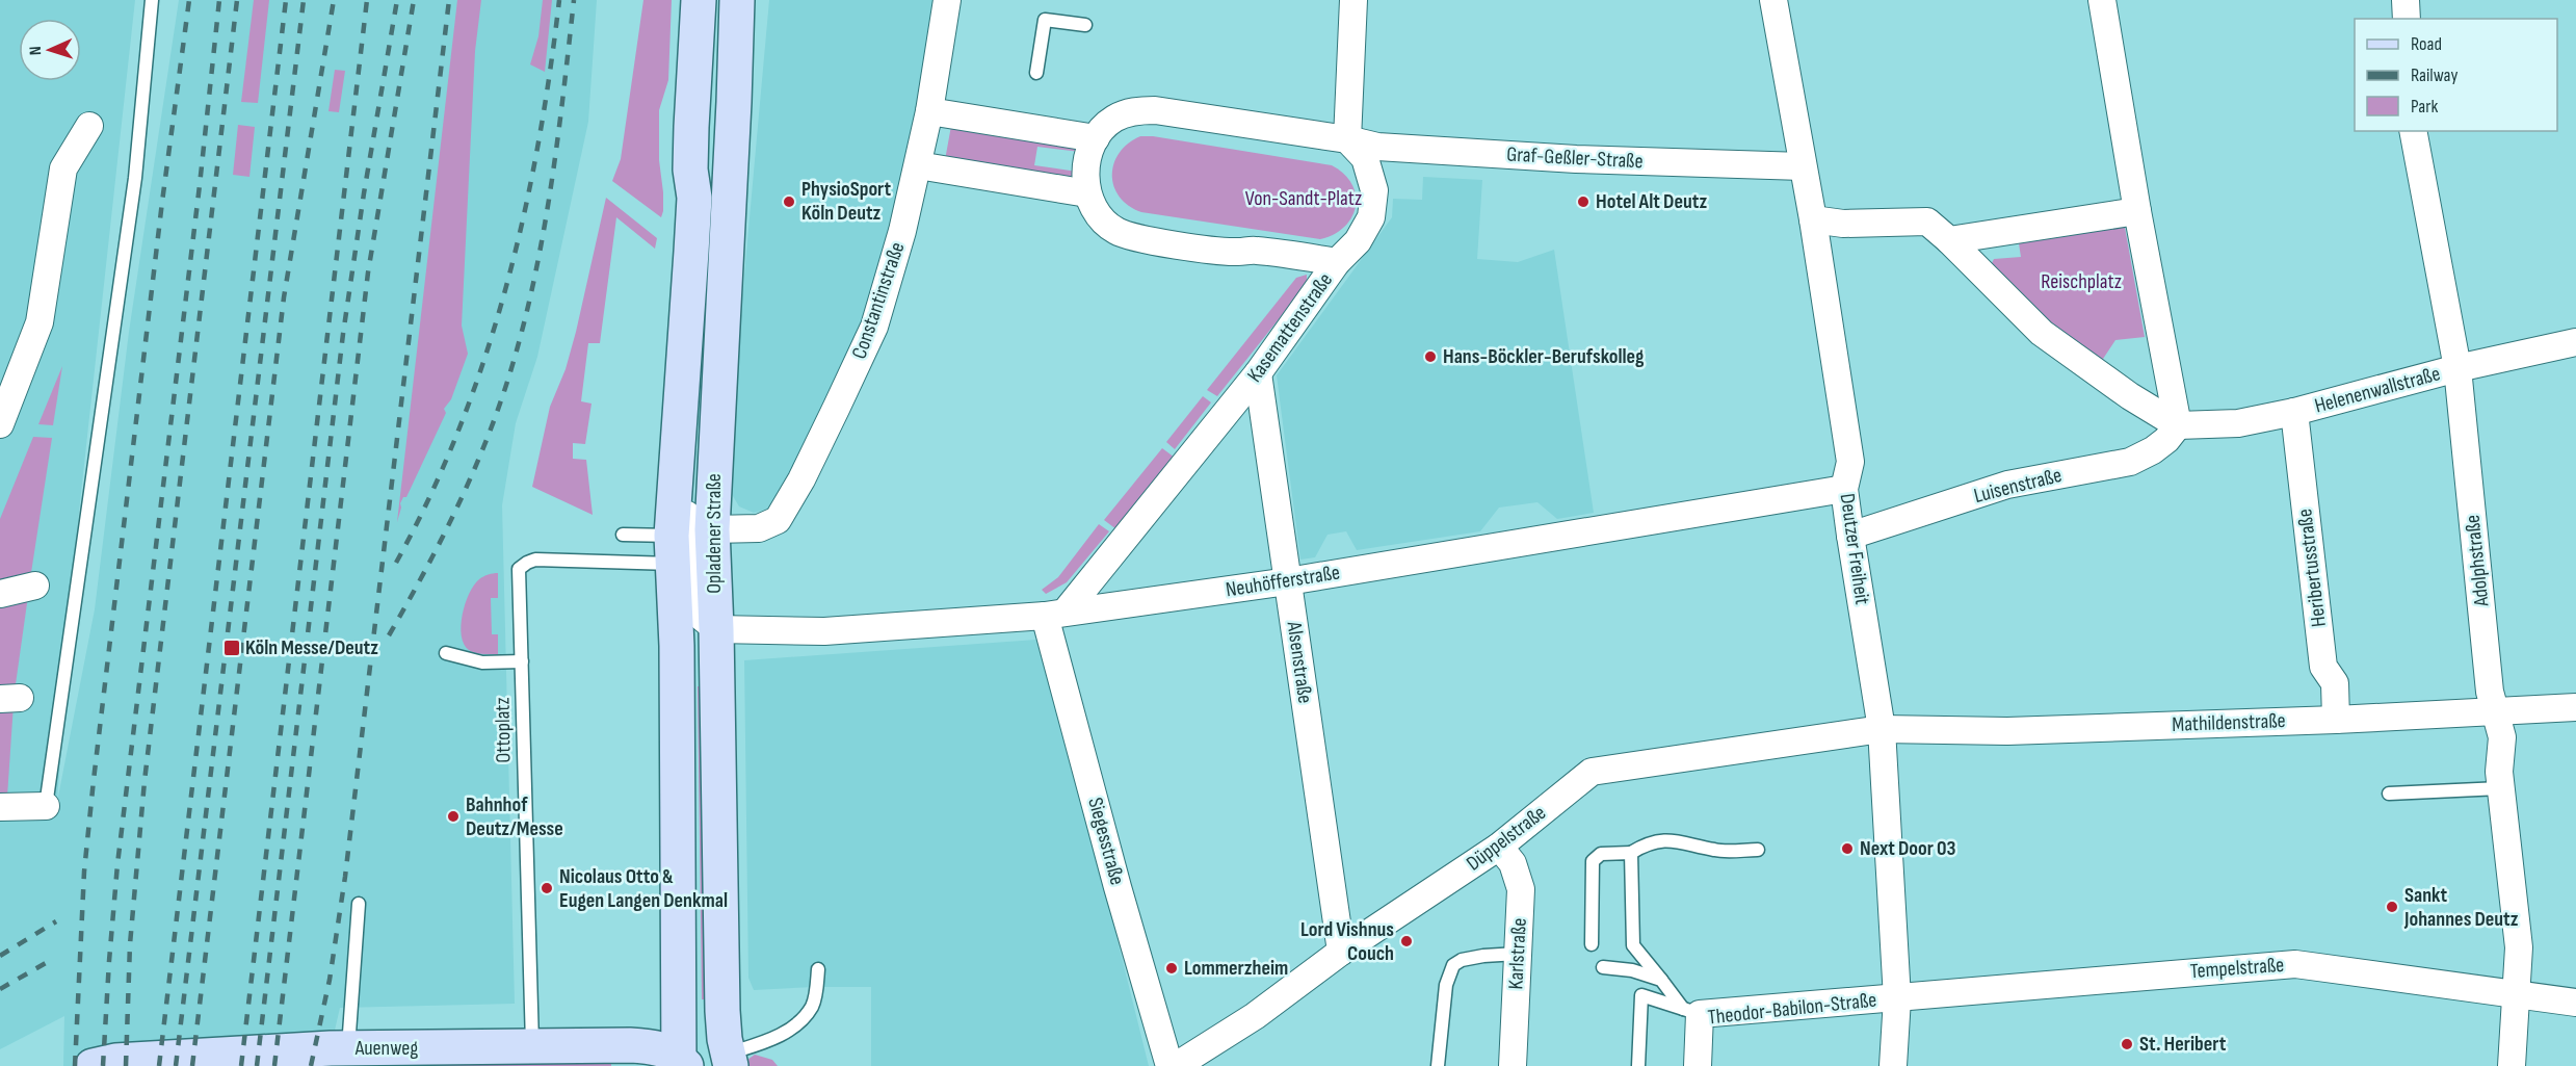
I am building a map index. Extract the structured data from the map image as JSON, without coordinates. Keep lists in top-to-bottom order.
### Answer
{
  "streets": {
    "main road": ["Opladener Straße", "Auenweg"],
    "street": [
      "Graf-Geßler-Straße",
      "Constantinstraße",
      "Kasemattenstraße",
      "Helenenwallstraße",
      "Luisenstraße",
      "Deutzer Freiheit",
      "Adolphstraße",
      "Heribertusstraße",
      "Neuhöfferstraße",
      "Alsenstraße",
      "Mathildenstraße",
      "Düppelstraße",
      "Siegesstraße",
      "Karlstraße",
      "Tempelstraße",
      "Theodor-Babilon-Straße"
    ],
    "lane": ["Ottoplatz"]
  },
  "crossings": [
    ["Graf-Geßler-Straße", "Kasemattenstraße"],
    ["Graf-Geßler-Straße", "Deutzer Freiheit"],
    ["Constantinstraße", "Opladener Straße"],
    ["Kasemattenstraße", "Neuhöfferstraße"],
    ["Kasemattenstraße", "Alsenstraße"],
    ["Kasemattenstraße", "Siegesstraße"],
    ["Helenenwallstraße", "Luisenstraße"],
    ["Helenenwallstraße", "Adolphstraße"],
    ["Helenenwallstraße", "Heribertusstraße"],
    ["Luisenstraße", "Deutzer Freiheit"],
    ["Opladener Straße", "Neuhöfferstraße"],
    ["Opladener Straße", "Ottoplatz"],
    ["Opladener Straße", "Auenweg"],
    ["Deutzer Freiheit", "Neuhöfferstraße"],
    ["Deutzer Freiheit", "Mathildenstraße"],
    ["Deutzer Freiheit", "Düppelstraße"],
    ["Deutzer Freiheit", "Tempelstraße"],
    ["Deutzer Freiheit", "Theodor-Babilon-Straße"],
    ["Adolphstraße", "Mathildenstraße"],
    ["Adolphstraße", "Tempelstraße"],
    ["Heribertusstraße", "Mathildenstraße"],
    ["Neuhöfferstraße", "Alsenstraße"],
    ["Neuhöfferstraße", "Siegesstraße"],
    ["Alsenstraße", "Düppelstraße"],
    ["Mathildenstraße", "Düppelstraße"],
    ["Ottoplatz", "Auenweg"],
    ["Düppelstraße", "Karlstraße"],
    ["Tempelstraße", "Theodor-Babilon-Straße"]
  ],
  "parks": ["Von-Sandt-Platz", "Reischplatz"],
  "places": {
    "other": [
      "PhysioSport Köln Deutz",
      "Hotel Alt Deutz",
      "Hans-Böckler-Berufskolleg",
      "Bahnhof Deutz/Messe",
      "Next Door 03",
      "Nicolaus Otto & Eugen Langen Denkmal",
      "Sankt Johannes Deutz",
      "Lord Vishnus Couch",
      "Lommerzheim",
      "St. Heribert"
    ],
    "transit": ["Köln Messe/Deutz"]
  },
  "legend": ["Road", "Railway", "Park"],
  "north": "left"
}
